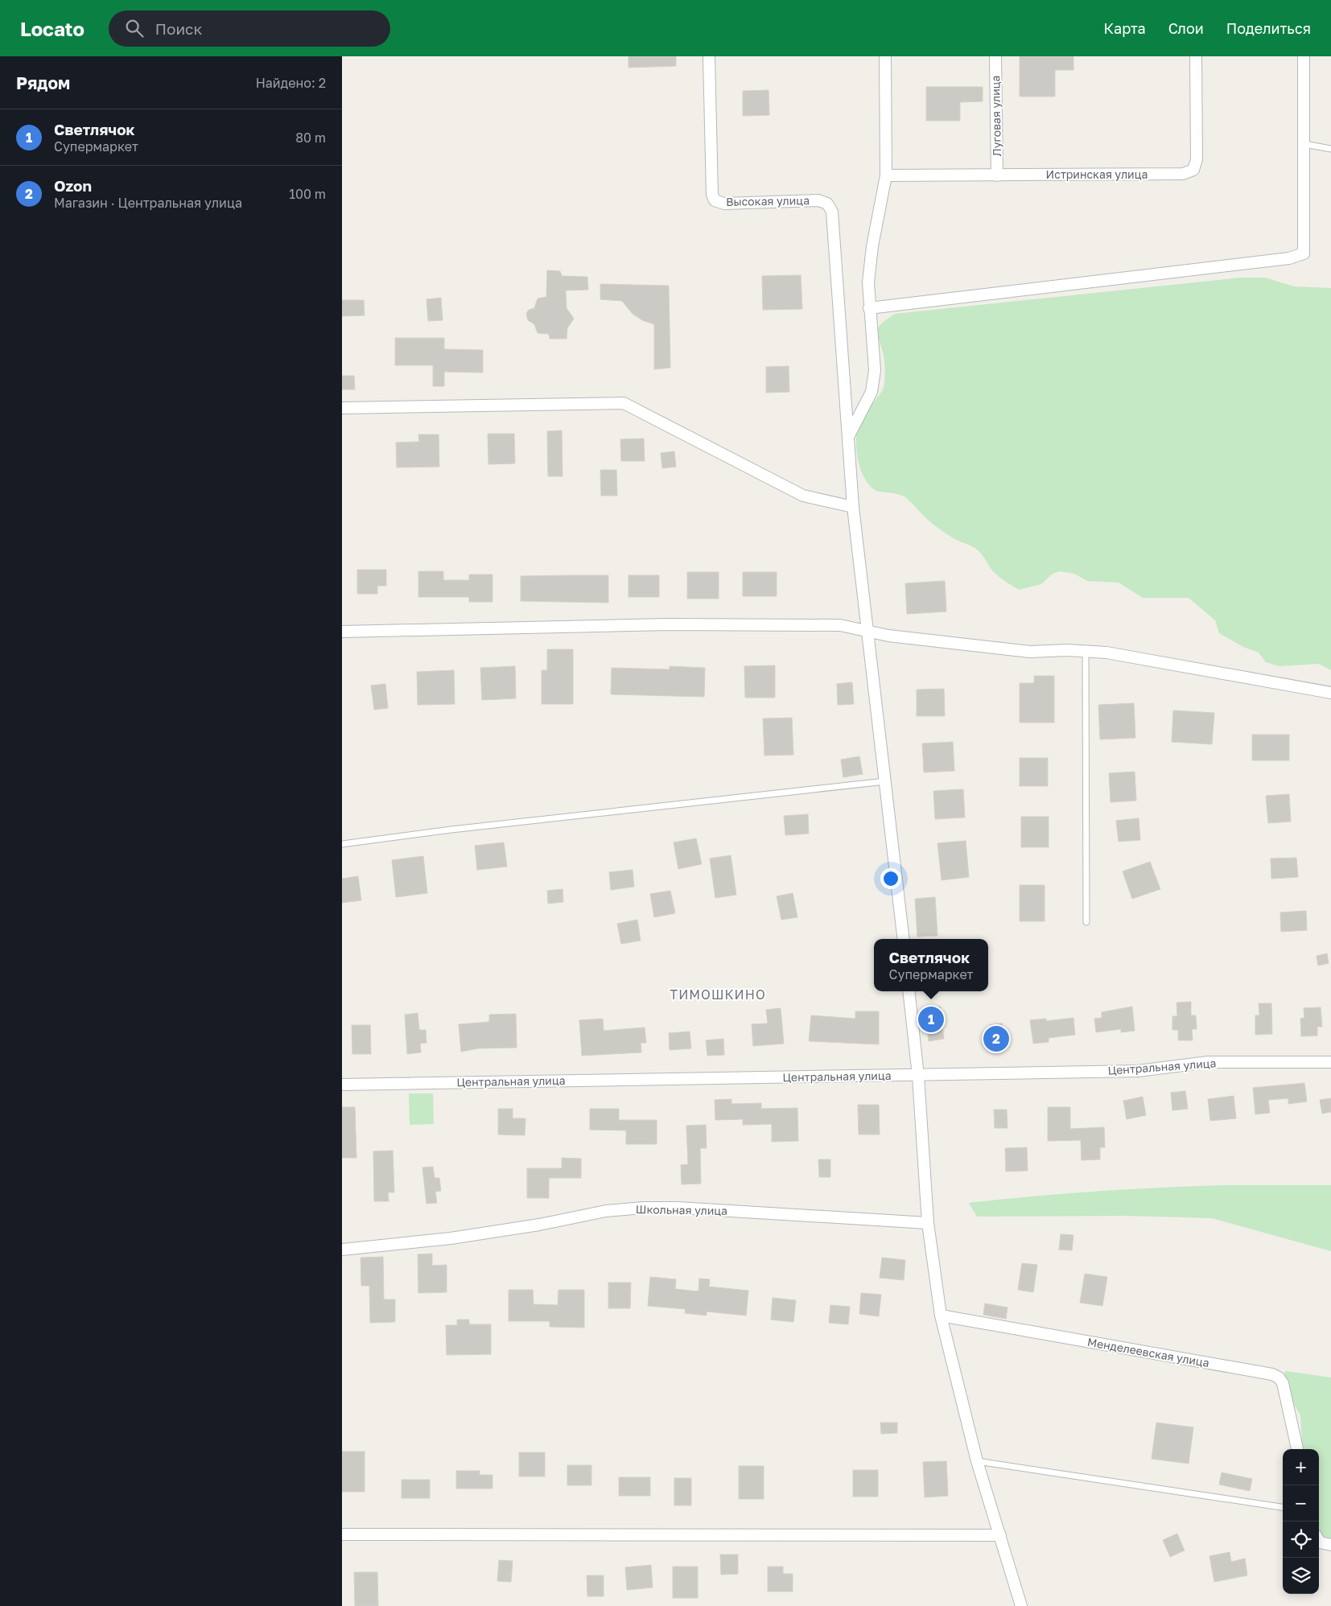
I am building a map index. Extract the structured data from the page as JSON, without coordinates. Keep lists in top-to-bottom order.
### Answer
{
  "streets": {
    "street": [
      "Луговая улица",
      "Истринская улица",
      "Высокая улица",
      "Центральная улица",
      "Школьная улица",
      "Менделеевская улица"
    ]
  },
  "crossings": [
    ["Луговая улица", "Истринская улица"]
  ],
  "districts": ["ТИМОШКИНО"],
  "page": {
    "header": "Locato",
    "search": "Поиск",
    "nav": ["Карта", "Слои", "Поделиться"],
    "heading": ["Рядом", "Найдено: 2"],
    "list": [
      {
        "mark": "1",
        "name": "Светлячок",
        "note": "Супермаркет",
        "value": "80 m"
      },
      {
        "mark": "2",
        "name": "Ozon",
        "note": "Магазин · Центральная улица",
        "value": "100 m"
      }
    ],
    "popup": ["Светлячок", "Супермаркет"],
    "pins": ["1", "2"],
    "map_buttons": ["+", "−"]
  }
}
